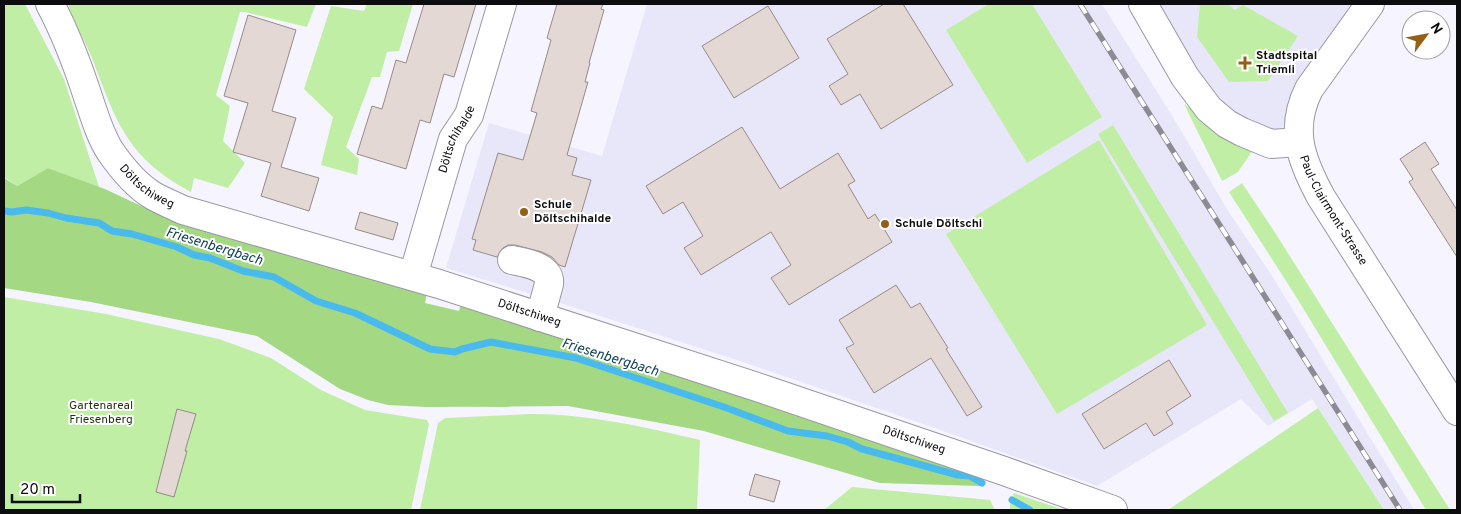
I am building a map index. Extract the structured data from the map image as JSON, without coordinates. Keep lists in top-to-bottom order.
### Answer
{
  "streets": {
    "street": ["Döltschihalde", "Döltschiweg", "Paul-Clairmont-Strasse"]
  },
  "crossings": [
    ["Döltschihalde", "Döltschiweg"]
  ],
  "water": ["Friesenbergbach"],
  "parks": ["Gartenareal Friesenberg"],
  "places": {
    "health": ["Stadtspital Triemli"],
    "other": ["Schule Döltschihalde", "Schule Döltschi"]
  },
  "scale_bar": "20 m",
  "north": "top right"
}
